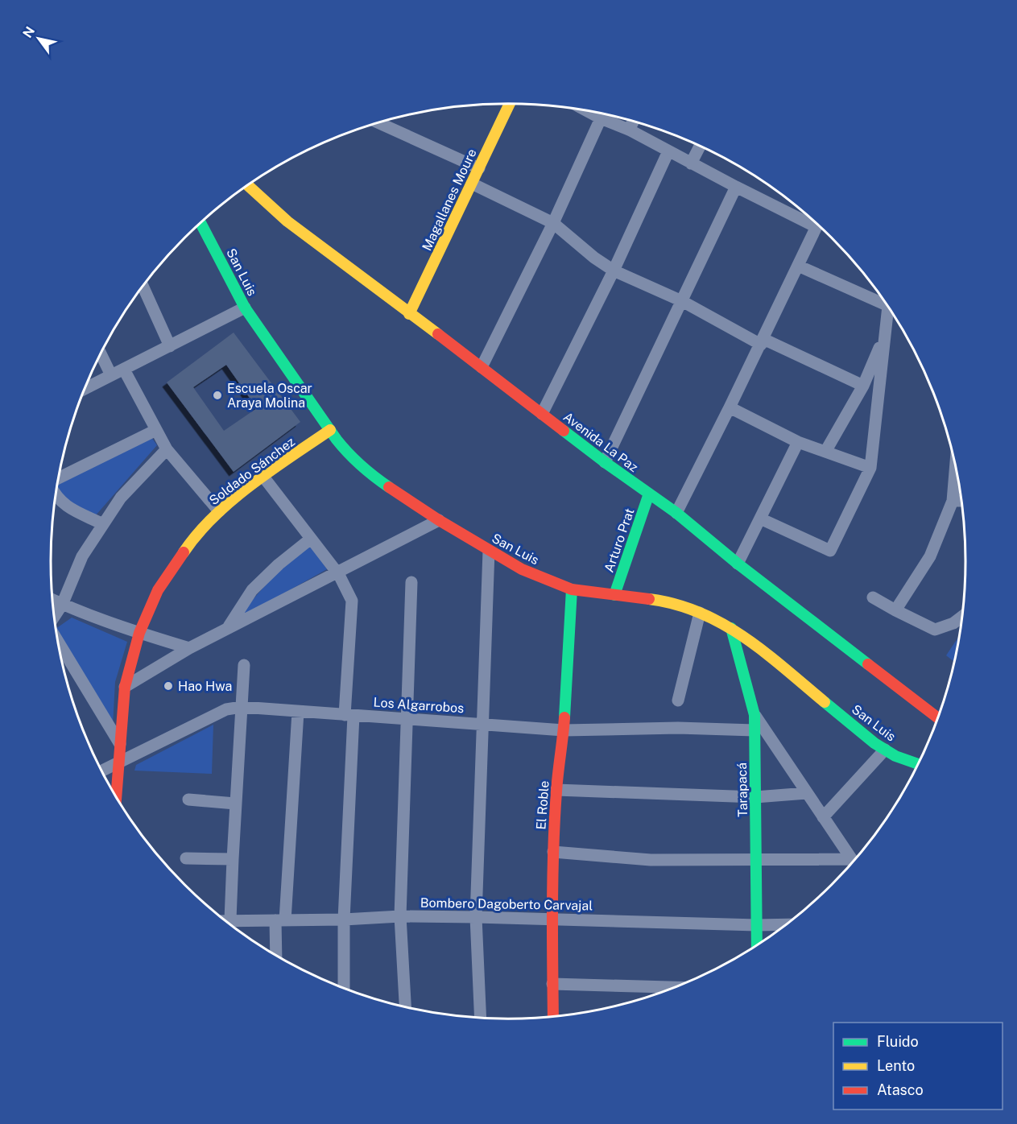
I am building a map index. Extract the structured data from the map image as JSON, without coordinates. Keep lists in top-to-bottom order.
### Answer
{
  "streets": {
    "street": [
      "Magallanes Moure",
      "San Luis",
      "Avenida La Paz",
      "Soldado Sánchez",
      "Arturo Prat",
      "Los Algarrobos",
      "Tarapacá",
      "El Roble",
      "Bombero Dagoberto Carvajal"
    ]
  },
  "crossings": [
    ["Magallanes Moure", "Avenida La Paz"],
    ["San Luis", "Soldado Sánchez"],
    ["San Luis", "Arturo Prat"],
    ["San Luis", "Tarapacá"],
    ["San Luis", "El Roble"],
    ["Avenida La Paz", "Arturo Prat"],
    ["Soldado Sánchez", "Los Algarrobos"],
    ["Los Algarrobos", "Tarapacá"],
    ["Los Algarrobos", "El Roble"],
    ["Tarapacá", "Bombero Dagoberto Carvajal"],
    ["El Roble", "Bombero Dagoberto Carvajal"]
  ],
  "places": ["Escuela Oscar Araya Molina", "Hao Hwa"],
  "legend": ["Fluido", "Lento", "Atasco"],
  "north": "top left"
}
